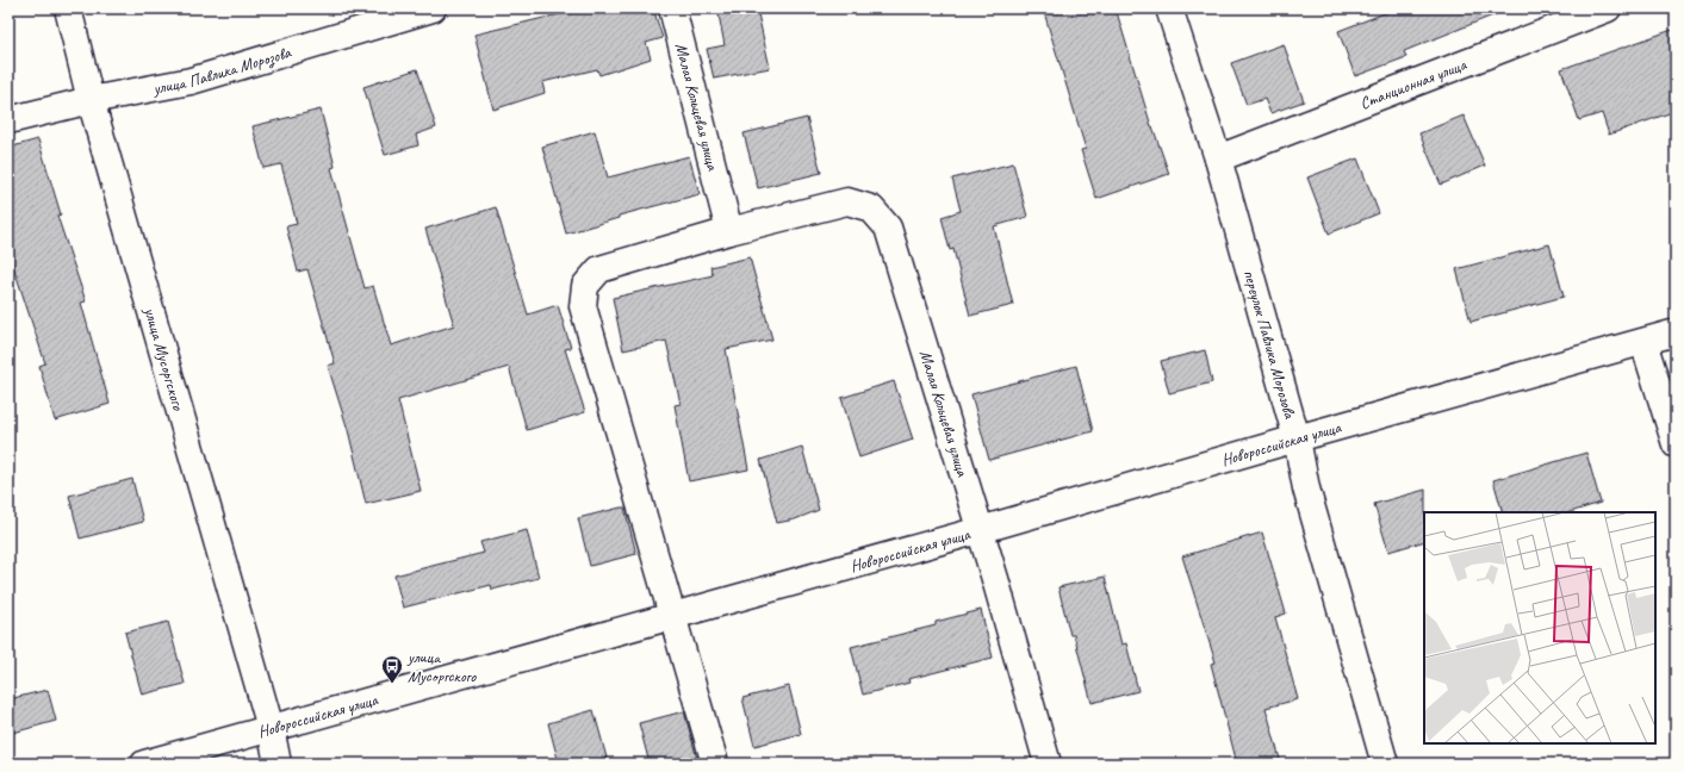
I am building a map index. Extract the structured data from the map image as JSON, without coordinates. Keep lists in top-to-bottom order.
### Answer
{
  "streets": {
    "street": [
      "улица Павлика Морозова",
      "Станционная улица",
      "Малая Кольцевая улица",
      "переулок Павлика Морозова",
      "улица Мусоргского",
      "Новороссийская улица"
    ]
  },
  "crossings": [
    ["улица Павлика Морозова", "улица Мусоргского"],
    ["Станционная улица", "переулок Павлика Морозова"],
    ["Малая Кольцевая улица", "Новороссийская улица"],
    ["переулок Павлика Морозова", "Новороссийская улица"],
    ["улица Мусоргского", "Новороссийская улица"]
  ],
  "places": {
    "bus stop": ["улица Мусоргского"]
  }
}
